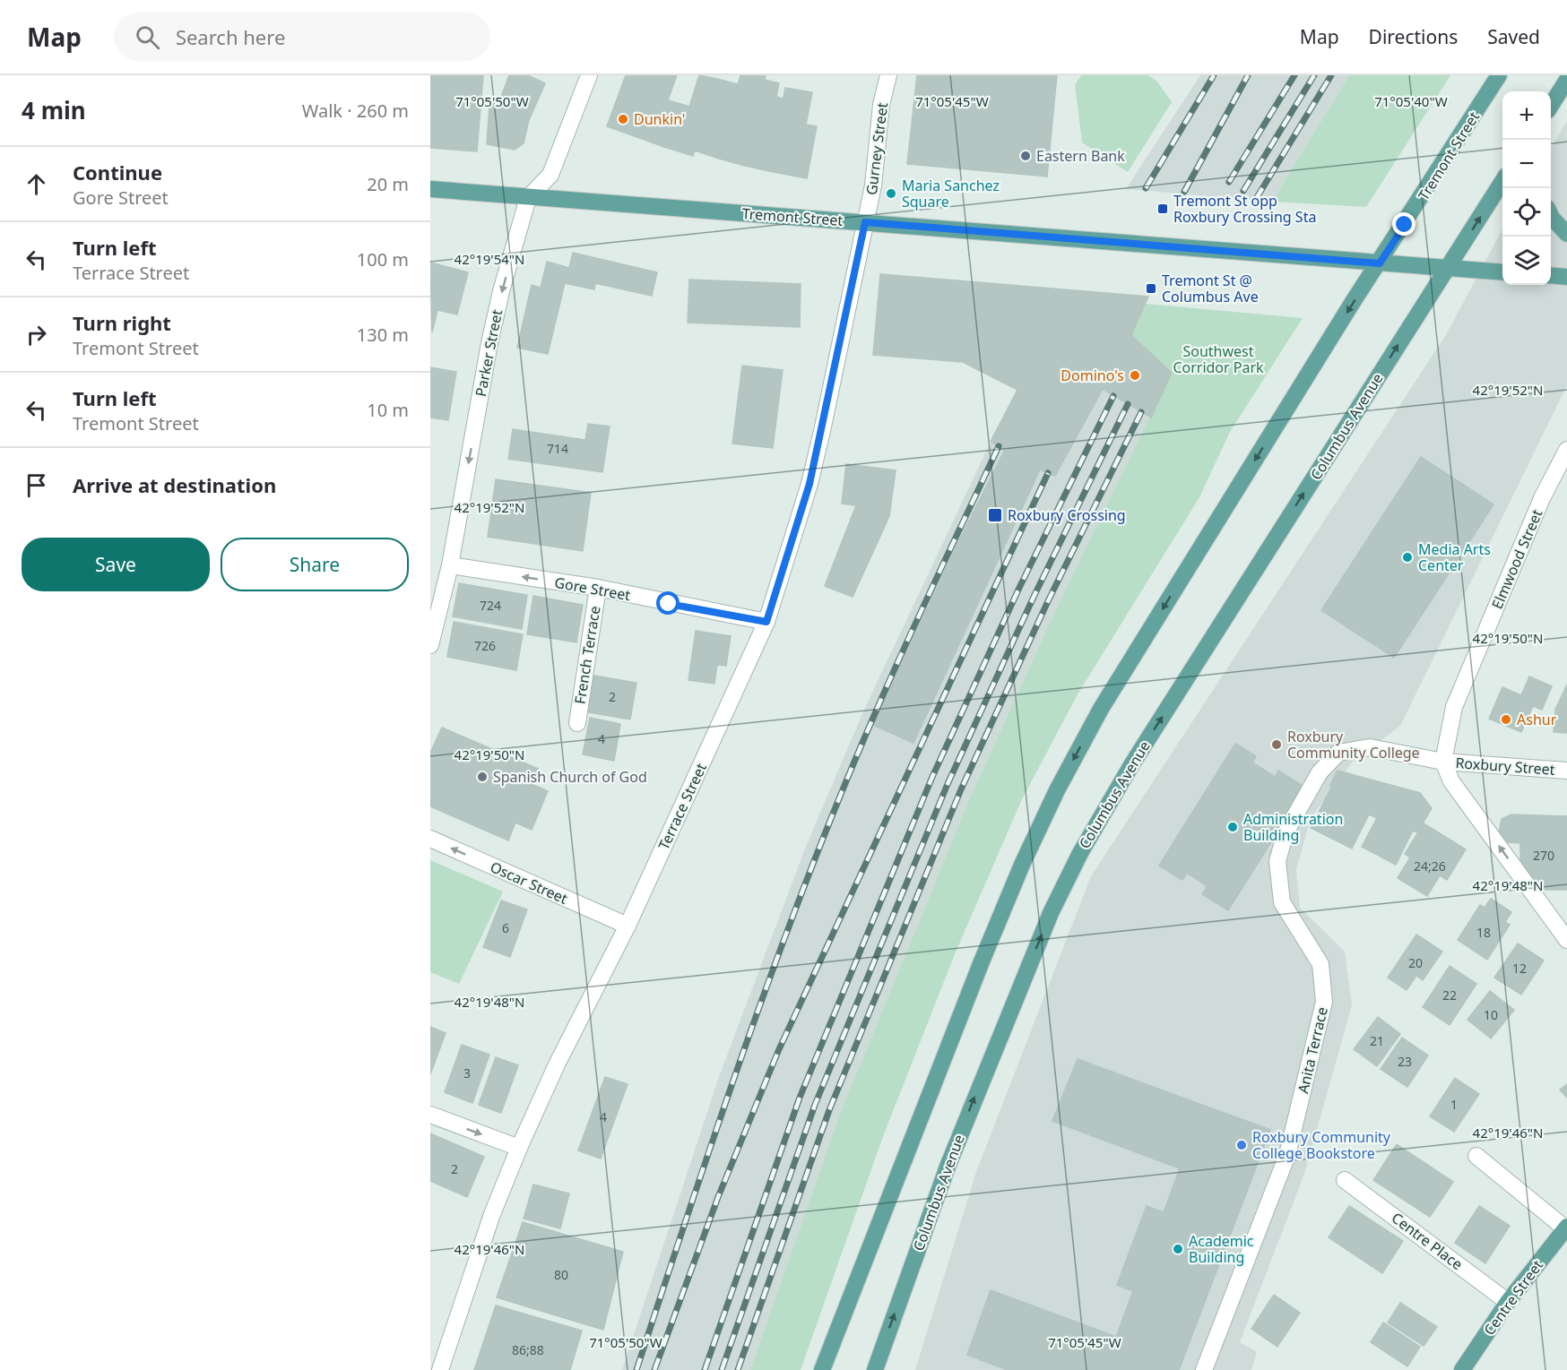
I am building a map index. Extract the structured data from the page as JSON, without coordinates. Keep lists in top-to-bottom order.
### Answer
{
  "streets": {
    "main road": ["Tremont Street", "Columbus Avenue", "Centre Street"],
    "street": [
      "Gurney Street",
      "Parker Street",
      "Elmwood Street",
      "Gore Street",
      "French Terrace",
      "Roxbury Street",
      "Terrace Street",
      "Oscar Street",
      "Anita Terrace",
      "Centre Place"
    ]
  },
  "crossings": [
    ["Gurney Street", "Tremont Street"],
    ["Gurney Street", "Terrace Street"],
    ["Tremont Street", "Parker Street"],
    ["Tremont Street", "Columbus Avenue"],
    ["Tremont Street", "Terrace Street"],
    ["Parker Street", "Gore Street"],
    ["Elmwood Street", "Roxbury Street"],
    ["Elmwood Street", "Anita Terrace"],
    ["Gore Street", "French Terrace"],
    ["Gore Street", "Terrace Street"],
    ["Roxbury Street", "Anita Terrace"],
    ["Terrace Street", "Oscar Street"],
    ["Centre Place", "Centre Street"]
  ],
  "one_way": ["Parker Street", "Gore Street", "Oscar Street"],
  "parks": ["Southwest Corridor Park"],
  "places": {
    "other": [
      "Dunkin'",
      "Eastern Bank",
      "Maria Sanchez Square",
      "Domino's",
      "Media Arts Center",
      "Ashur",
      "Roxbury Community College",
      "Spanish Church of God",
      "Administration Building",
      "Roxbury Community College Bookstore",
      "Academic Building"
    ],
    "transit": ["Tremont St opp Roxbury Crossing Sta", "Tremont St @ Columbus Ave", "Roxbury Crossing"]
  },
  "house_numbers": [
    "714",
    "724",
    "726",
    "2",
    "4",
    "270",
    "24;26",
    "6",
    "18",
    "20",
    "12",
    "22",
    "10",
    "21",
    "23",
    "3",
    "1",
    "4",
    "2",
    "80",
    "86;88"
  ],
  "page": {
    "header": "Map",
    "search": "Search here",
    "nav": ["Map", "Directions", "Saved"],
    "heading": ["4 min", "Walk · 260 m"],
    "map_buttons": ["+", "−"],
    "list": [
      ["Continue", "Gore Street", "20 m"],
      ["Turn left", "Terrace Street", "100 m"],
      ["Turn right", "Tremont Street", "130 m"],
      ["Turn left", "Tremont Street", "10 m"],
      "Arrive at destination"
    ],
    "buttons": ["Save", "Share"]
  },
  "coordinates": [
    "71°05'50\"W",
    "71°05'45\"W",
    "71°05'40\"W",
    "42°19'54\"N",
    "42°19'52\"N",
    "42°19'50\"N",
    "42°19'48\"N",
    "42°19'46\"N"
  ]
}
